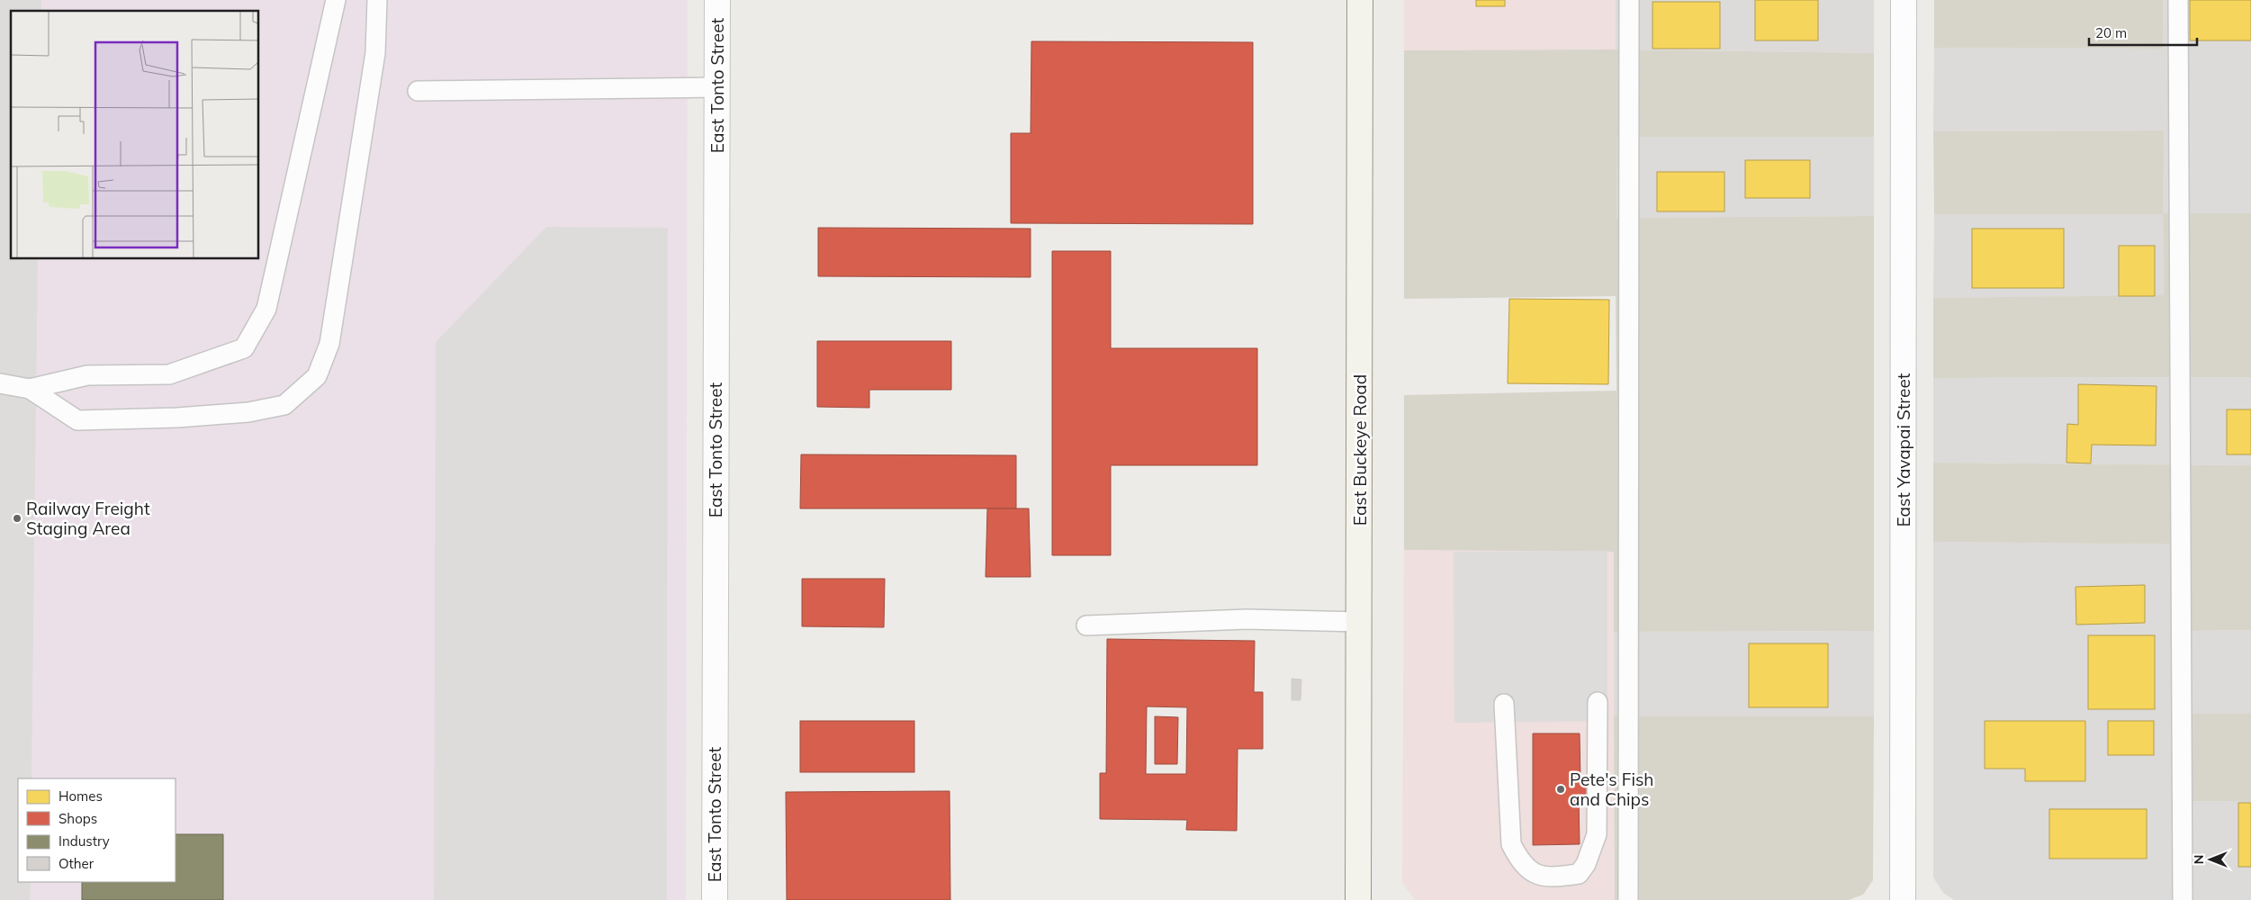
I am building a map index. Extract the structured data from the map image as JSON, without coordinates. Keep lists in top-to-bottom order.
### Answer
{
  "streets": {
    "main road": ["East Buckeye Road"],
    "street": ["East Tonto Street", "East Yavapai Street"]
  },
  "places": ["Railway Freight Staging Area", "Pete's Fish and Chips"],
  "legend": [
    "Homes",
    "Shops",
    "Industry",
    "Other"
  ],
  "scale_bar": "20 m",
  "north": "left"
}
